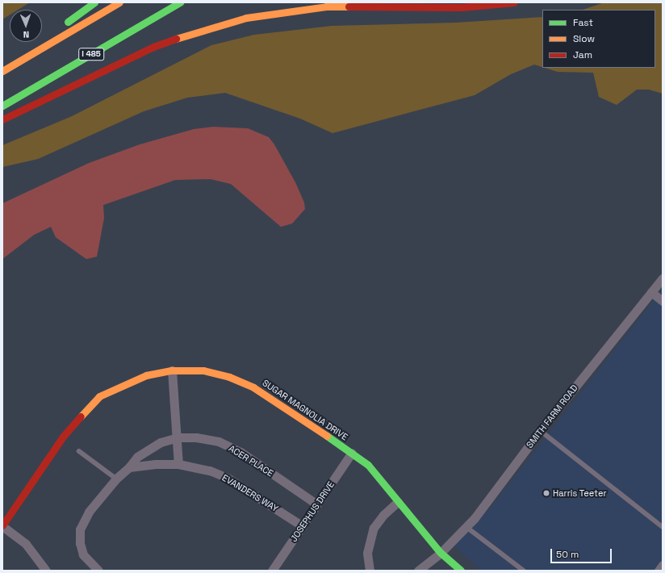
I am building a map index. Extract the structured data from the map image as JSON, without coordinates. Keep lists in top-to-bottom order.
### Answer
{
  "streets": {
    "main road": ["I 485", "SUGAR MAGNOLIA DRIVE"],
    "street": [
      "SMITH FARM ROAD",
      "ACER PLACE",
      "EVANDERS WAY",
      "JOSEPHUS DRIVE"
    ]
  },
  "crossings": [
    ["SUGAR MAGNOLIA DRIVE", "SMITH FARM ROAD"],
    ["SUGAR MAGNOLIA DRIVE", "JOSEPHUS DRIVE"],
    ["ACER PLACE", "EVANDERS WAY"],
    ["ACER PLACE", "JOSEPHUS DRIVE"],
    ["EVANDERS WAY", "JOSEPHUS DRIVE"]
  ],
  "places": ["Harris Teeter"],
  "legend": ["Fast", "Slow", "Jam"],
  "scale_bar": "50 m",
  "north": "bottom"
}
